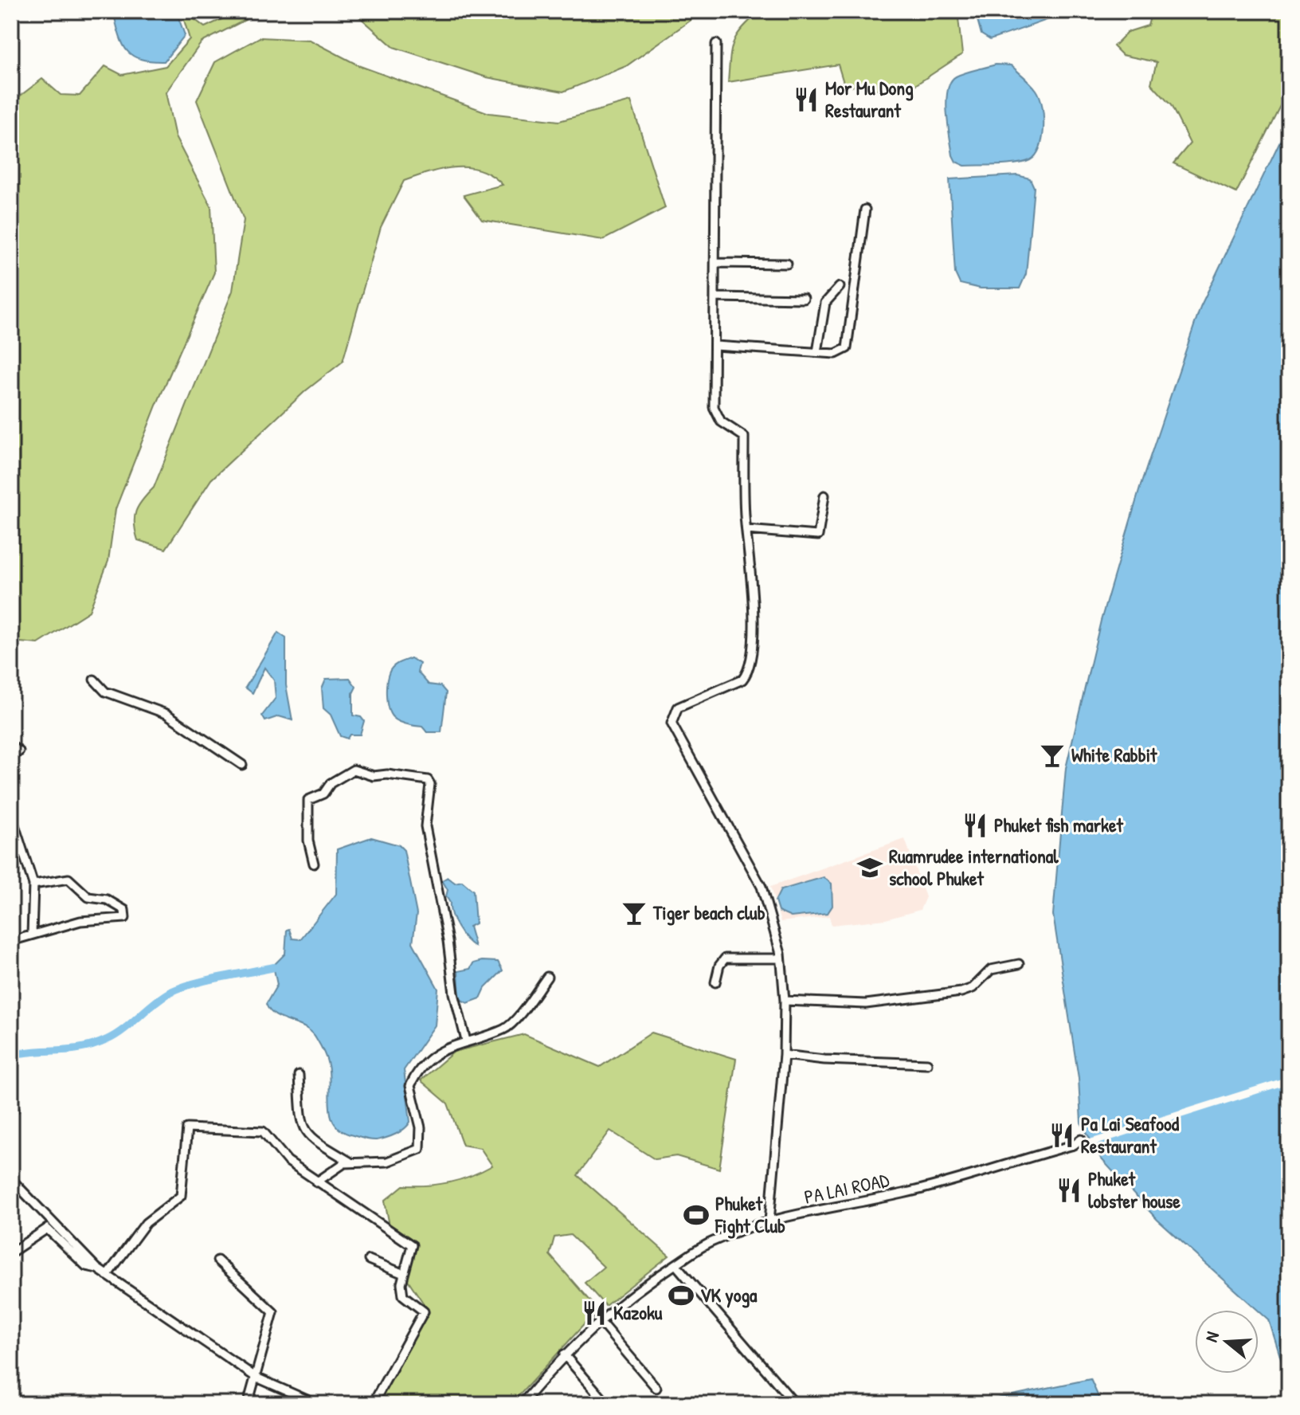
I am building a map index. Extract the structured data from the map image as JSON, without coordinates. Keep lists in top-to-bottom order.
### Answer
{
  "streets": {
    "street": ["PA LAI ROAD"]
  },
  "places": {
    "restaurant": [
      "Mor Mu Dong Restaurant",
      "Phuket fish market",
      "Pa Lai Seafood Restaurant",
      "Phuket lobster house",
      "Kazoku"
    ],
    "bar": ["White Rabbit", "Tiger beach club"],
    "school or university": ["Ruamrudee international school Phuket"],
    "sports": ["Phuket Fight Club", "VK yoga"]
  },
  "north": "left"
}
